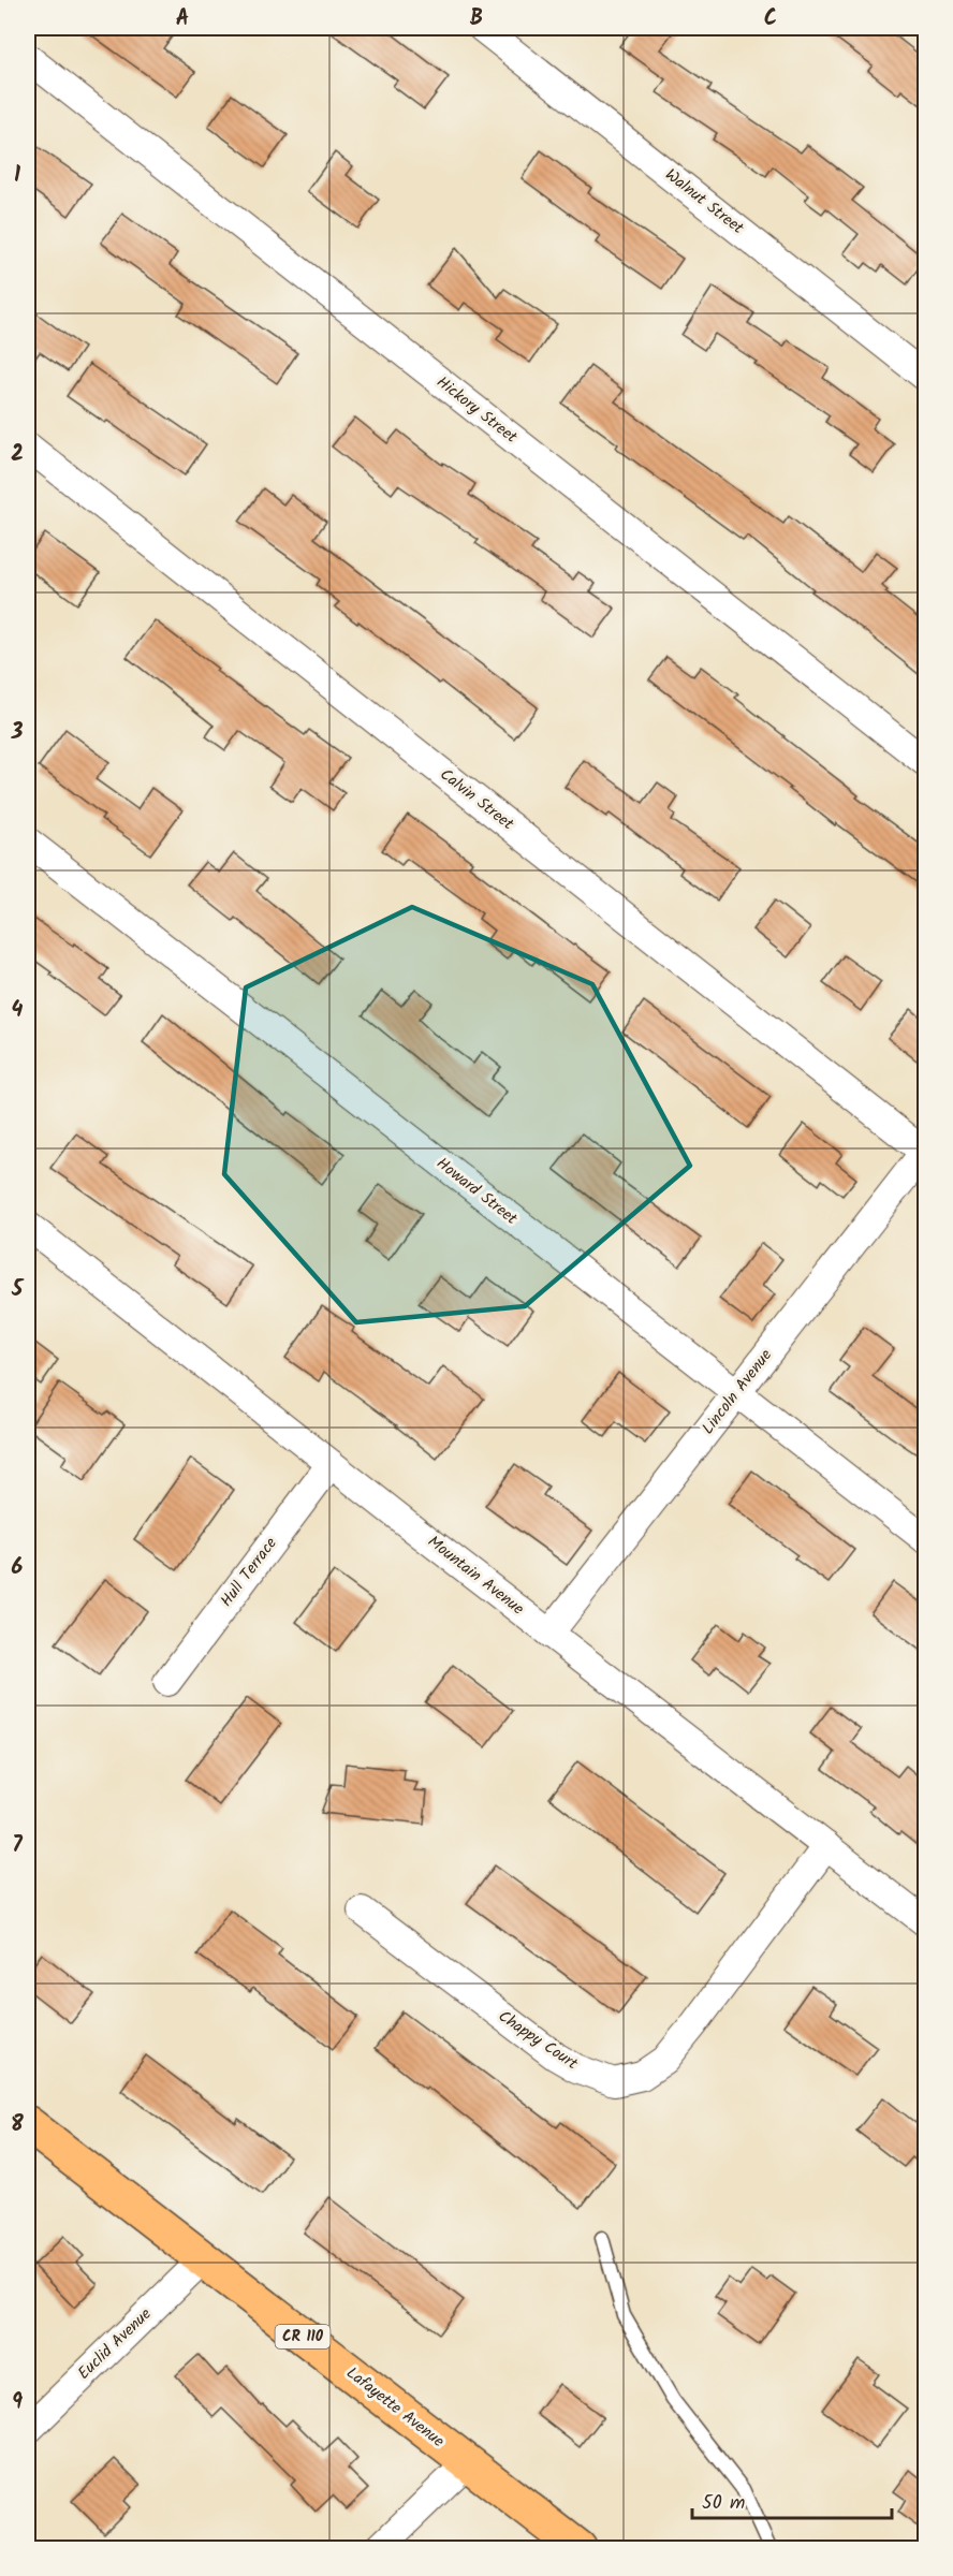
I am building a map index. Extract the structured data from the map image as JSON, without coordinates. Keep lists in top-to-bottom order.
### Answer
{
  "streets": {
    "main road": ["CR 110", "Lafayette Avenue"],
    "street": [
      "Walnut Street",
      "Hickory Street",
      "Calvin Street",
      "Howard Street",
      "Lincoln Avenue",
      "Hull Terrace",
      "Mountain Avenue",
      "Chappy Court",
      "Euclid Avenue"
    ]
  },
  "crossings": [
    ["Calvin Street", "Lincoln Avenue"],
    ["Howard Street", "Lincoln Avenue"],
    ["Lincoln Avenue", "Mountain Avenue"],
    ["Hull Terrace", "Mountain Avenue"],
    ["Mountain Avenue", "Chappy Court"],
    ["Euclid Avenue", "Lafayette Avenue"]
  ],
  "scale_bar": "50 m",
  "grid": {
    "columns": ["A", "B", "C"],
    "rows": [
      "1",
      "2",
      "3",
      "4",
      "5",
      "6",
      "7",
      "8",
      "9"
    ]
  }
}
